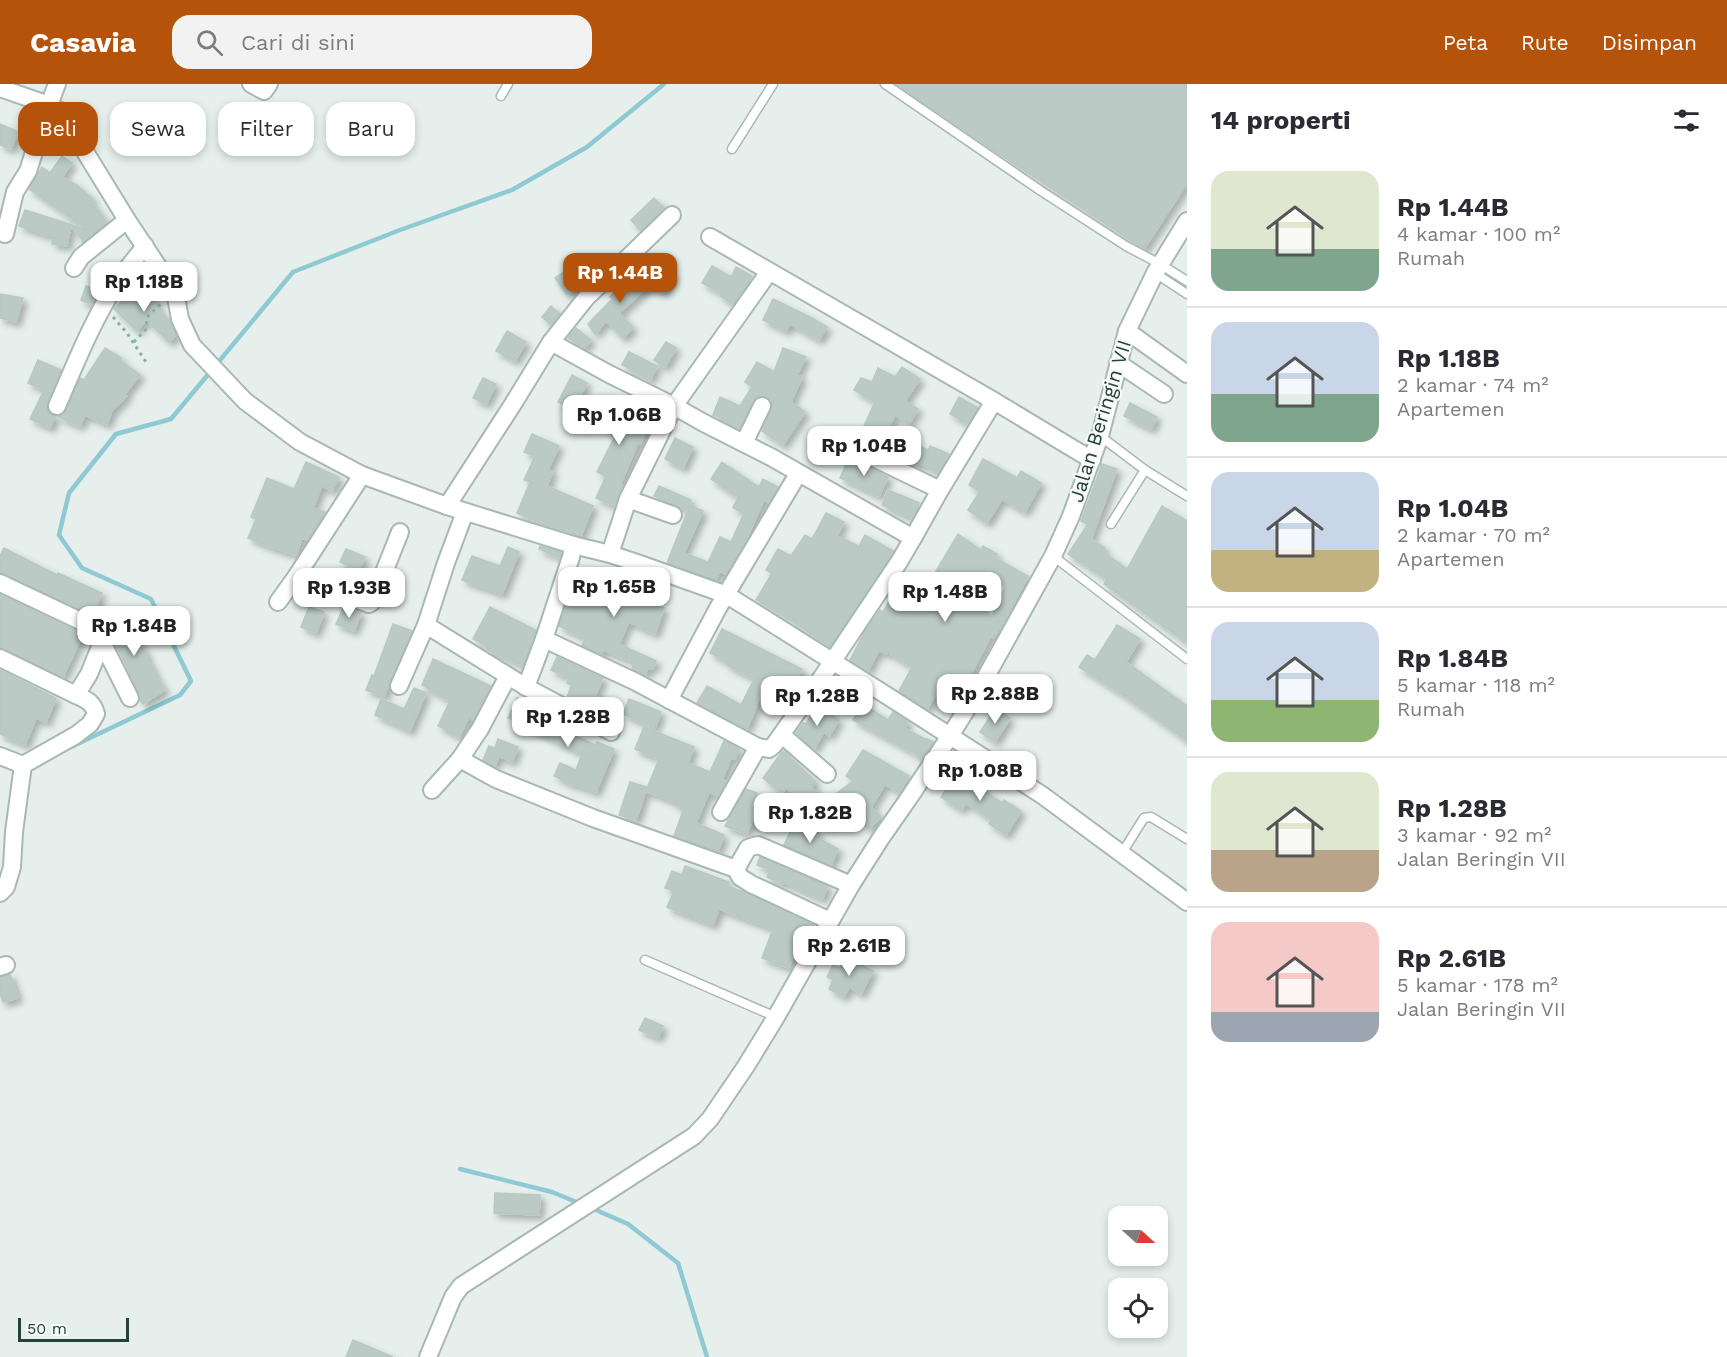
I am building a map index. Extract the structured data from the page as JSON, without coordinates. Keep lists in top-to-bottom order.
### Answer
{
  "streets": {
    "street": ["Jalan Beringin VII"]
  },
  "scale_bar": "50 m",
  "north": "right",
  "page": {
    "header": "Casavia",
    "search": "Cari di sini",
    "nav": ["Peta", "Rute", "Disimpan"],
    "heading": "14 properti",
    "chip": [
      "Beli",
      "Sewa",
      "Filter",
      "Baru"
    ],
    "list": [
      {
        "name": "Rp 1.44B",
        "note": "4 kamar · 100 m² · Rumah"
      },
      {
        "name": "Rp 1.18B",
        "note": "2 kamar · 74 m² · Apartemen"
      },
      {
        "name": "Rp 1.04B",
        "note": "2 kamar · 70 m² · Apartemen"
      },
      {
        "name": "Rp 1.84B",
        "note": "5 kamar · 118 m² · Rumah"
      },
      {
        "name": "Rp 1.28B",
        "note": "3 kamar · 92 m² · Jalan Beringin VII"
      },
      {
        "name": "Rp 2.61B",
        "note": "5 kamar · 178 m² · Jalan Beringin VII"
      }
    ],
    "price": [
      "Rp 1.44B",
      "Rp 1.18B",
      "Rp 1.06B",
      "Rp 1.04B",
      "Rp 1.65B",
      "Rp 1.93B",
      "Rp 1.48B",
      "Rp 1.84B",
      "Rp 2.88B",
      "Rp 1.28B",
      "Rp 1.28B",
      "Rp 1.08B",
      "Rp 1.82B",
      "Rp 2.61B"
    ],
    "scale": "50 m"
  }
}
